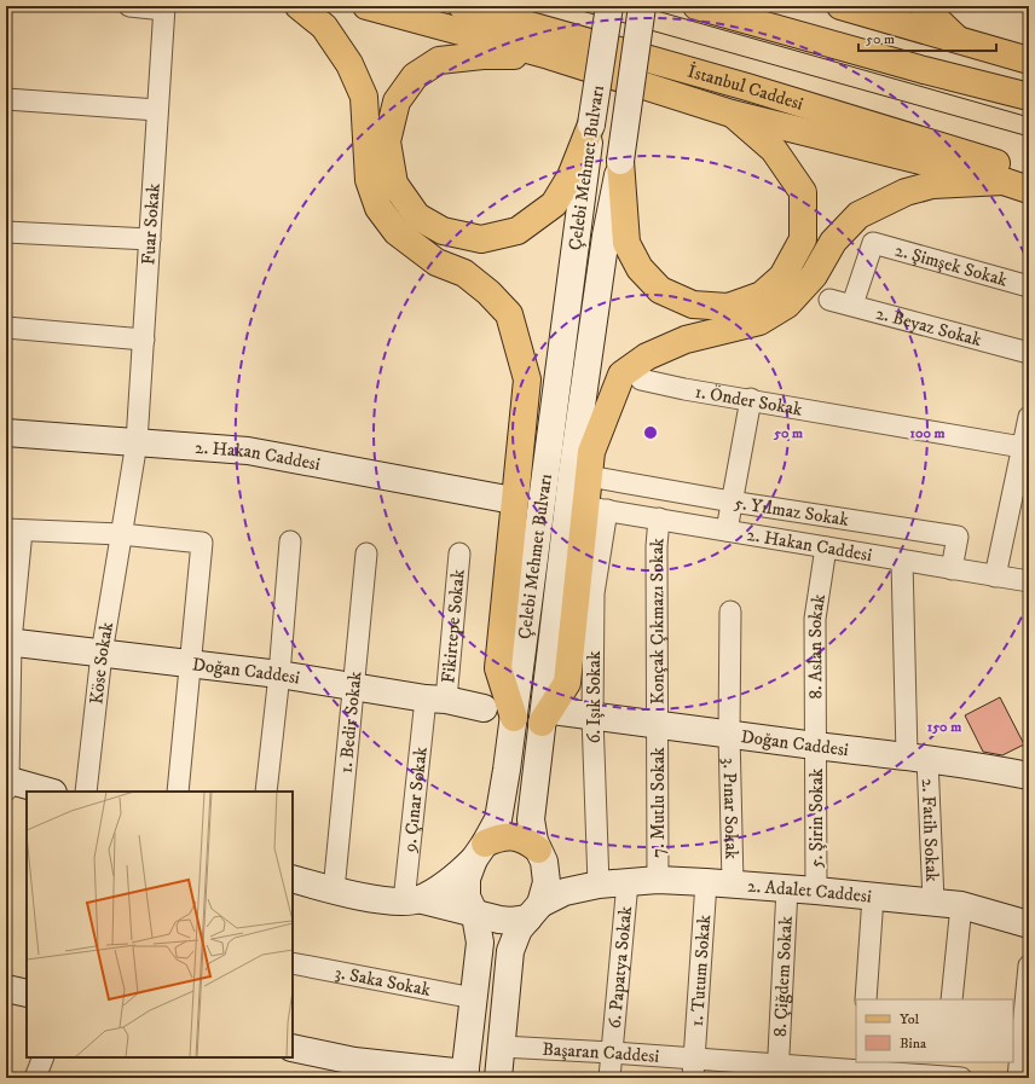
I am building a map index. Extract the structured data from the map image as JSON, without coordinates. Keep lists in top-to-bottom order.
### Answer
{
  "streets": {
    "main road": [
      "İstanbul Caddesi",
      "Çelebi Mehmet Bulvarı",
      "2. Hakan Caddesi",
      "Doğan Caddesi",
      "2. Adalet Caddesi"
    ],
    "street": [
      "Fuar Sokak",
      "2. Şimşek Sokak",
      "2. Beyaz Sokak",
      "1. Önder Sokak",
      "5. Yılmaz Sokak",
      "Konçak Çıkmazı Sokak",
      "Fikirtepe Sokak",
      "8. Aslan Sokak",
      "Köse Sokak",
      "6. Işık Sokak",
      "1. Bedir Sokak",
      "9. Çınar Sokak",
      "7. Mutlu Sokak",
      "3. Pınar Sokak",
      "5. Şirin Sokak",
      "2. Fatih Sokak",
      "6. Papatya Sokak",
      "1. Tutum Sokak",
      "8. Çiğdem Sokak",
      "3. Saka Sokak",
      "Başaran Caddesi"
    ]
  },
  "crossings": [
    ["Çelebi Mehmet Bulvarı", "Doğan Caddesi"],
    ["Çelebi Mehmet Bulvarı", "2. Adalet Caddesi"],
    ["Çelebi Mehmet Bulvarı", "3. Saka Sokak"],
    ["Çelebi Mehmet Bulvarı", "Başaran Caddesi"],
    ["Fuar Sokak", "2. Hakan Caddesi"],
    ["Fuar Sokak", "Köse Sokak"],
    ["2. Şimşek Sokak", "2. Beyaz Sokak"],
    ["2. Hakan Caddesi", "5. Yılmaz Sokak"],
    ["2. Hakan Caddesi", "Konçak Çıkmazı Sokak"],
    ["2. Hakan Caddesi", "8. Aslan Sokak"],
    ["2. Hakan Caddesi", "Köse Sokak"],
    ["2. Hakan Caddesi", "6. Işık Sokak"],
    ["2. Hakan Caddesi", "2. Fatih Sokak"],
    ["Konçak Çıkmazı Sokak", "Doğan Caddesi"],
    ["Konçak Çıkmazı Sokak", "7. Mutlu Sokak"],
    ["Fikirtepe Sokak", "Doğan Caddesi"],
    ["Fikirtepe Sokak", "9. Çınar Sokak"],
    ["8. Aslan Sokak", "Doğan Caddesi"],
    ["8. Aslan Sokak", "5. Şirin Sokak"],
    ["Köse Sokak", "Doğan Caddesi"],
    ["Doğan Caddesi", "6. Işık Sokak"],
    ["Doğan Caddesi", "1. Bedir Sokak"],
    ["Doğan Caddesi", "9. Çınar Sokak"],
    ["Doğan Caddesi", "7. Mutlu Sokak"],
    ["Doğan Caddesi", "3. Pınar Sokak"],
    ["Doğan Caddesi", "5. Şirin Sokak"],
    ["Doğan Caddesi", "2. Fatih Sokak"],
    ["6. Işık Sokak", "2. Adalet Caddesi"],
    ["7. Mutlu Sokak", "2. Adalet Caddesi"],
    ["3. Pınar Sokak", "2. Adalet Caddesi"],
    ["5. Şirin Sokak", "2. Adalet Caddesi"],
    ["2. Fatih Sokak", "2. Adalet Caddesi"],
    ["2. Adalet Caddesi", "6. Papatya Sokak"],
    ["2. Adalet Caddesi", "1. Tutum Sokak"],
    ["2. Adalet Caddesi", "8. Çiğdem Sokak"],
    ["6. Papatya Sokak", "Başaran Caddesi"],
    ["1. Tutum Sokak", "Başaran Caddesi"],
    ["8. Çiğdem Sokak", "Başaran Caddesi"]
  ],
  "legend": ["Yol", "Bina"],
  "scale_bar": "50 m",
  "rings": ["50 m", "100 m", "150 m"]
}
